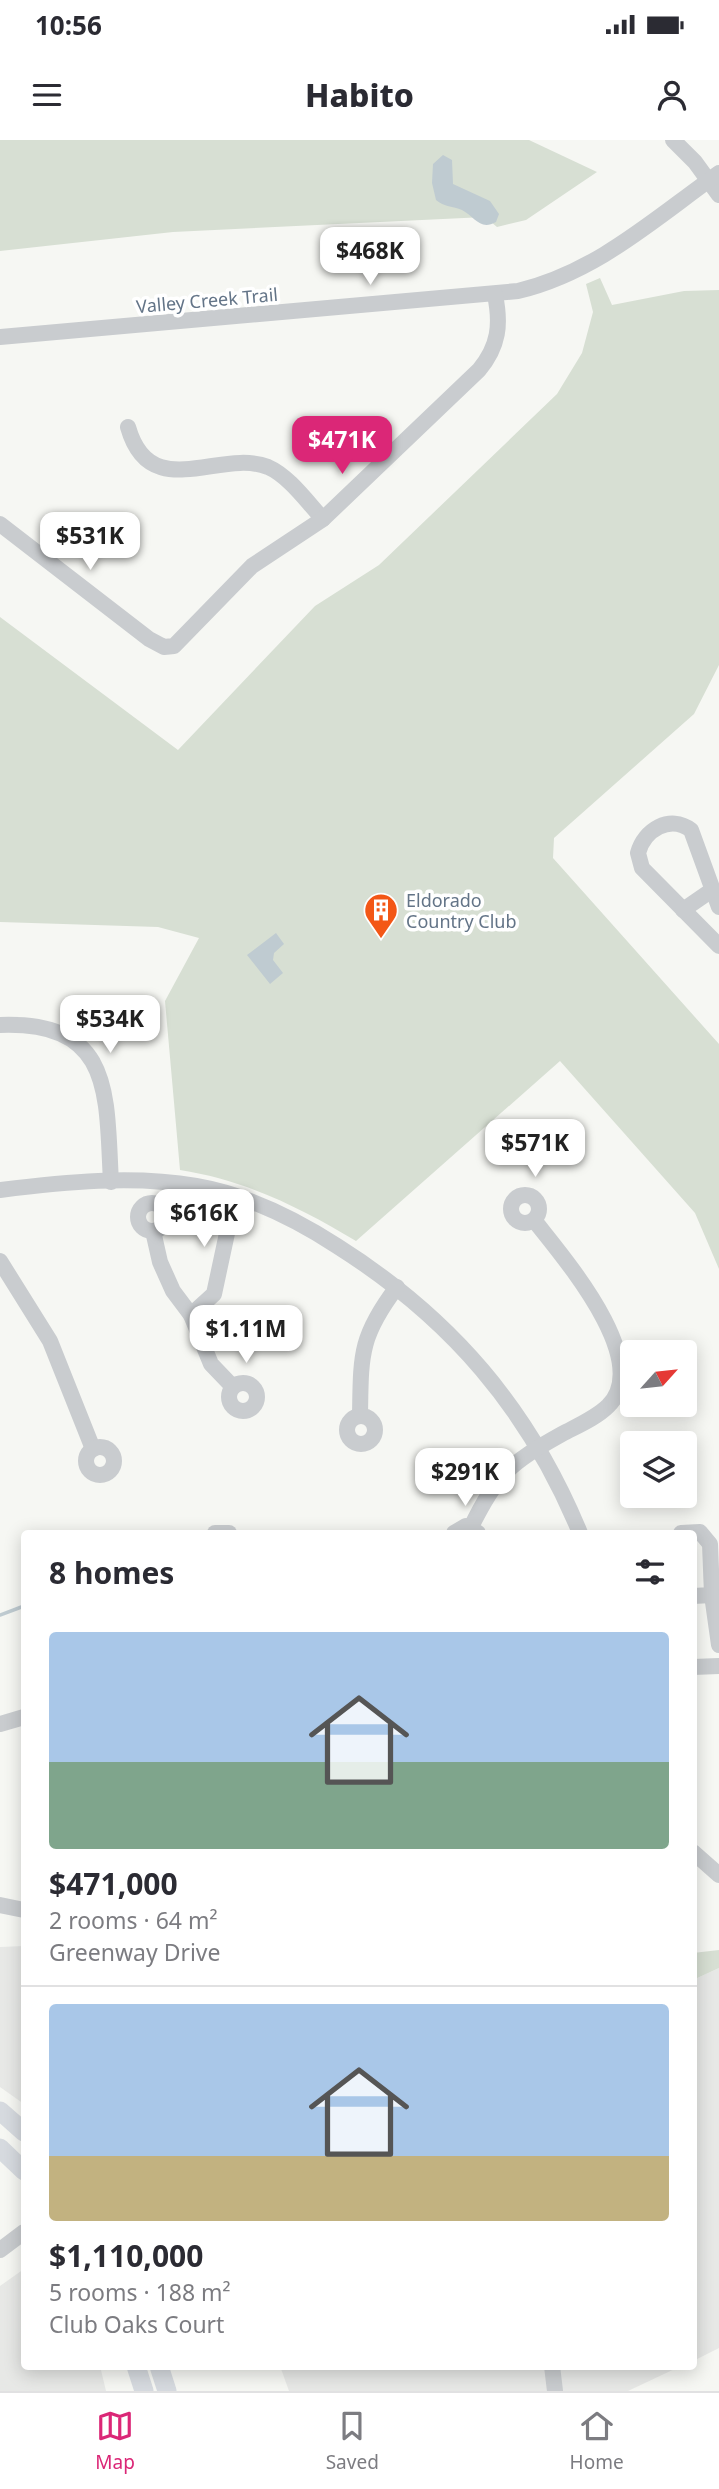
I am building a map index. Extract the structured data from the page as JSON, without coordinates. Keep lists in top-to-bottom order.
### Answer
{
  "streets": {
    "street": ["Valley Creek Trail"]
  },
  "places": {
    "building": ["Eldorado Country Club"]
  },
  "north": "top right",
  "page": {
    "status": "10:56",
    "header": "Habito",
    "price": [
      "$468K",
      "$471K",
      "$531K",
      "$534K",
      "$571K",
      "$616K",
      "$1.11M",
      "$291K"
    ],
    "heading": "8 homes",
    "list": [
      {
        "name": "$471,000",
        "note": "2 rooms · 64 m² · Greenway Drive"
      },
      {
        "name": "$1,110,000",
        "note": "5 rooms · 188 m² · Club Oaks Court"
      }
    ],
    "tabs": ["Map", "Saved", "Home"]
  }
}
